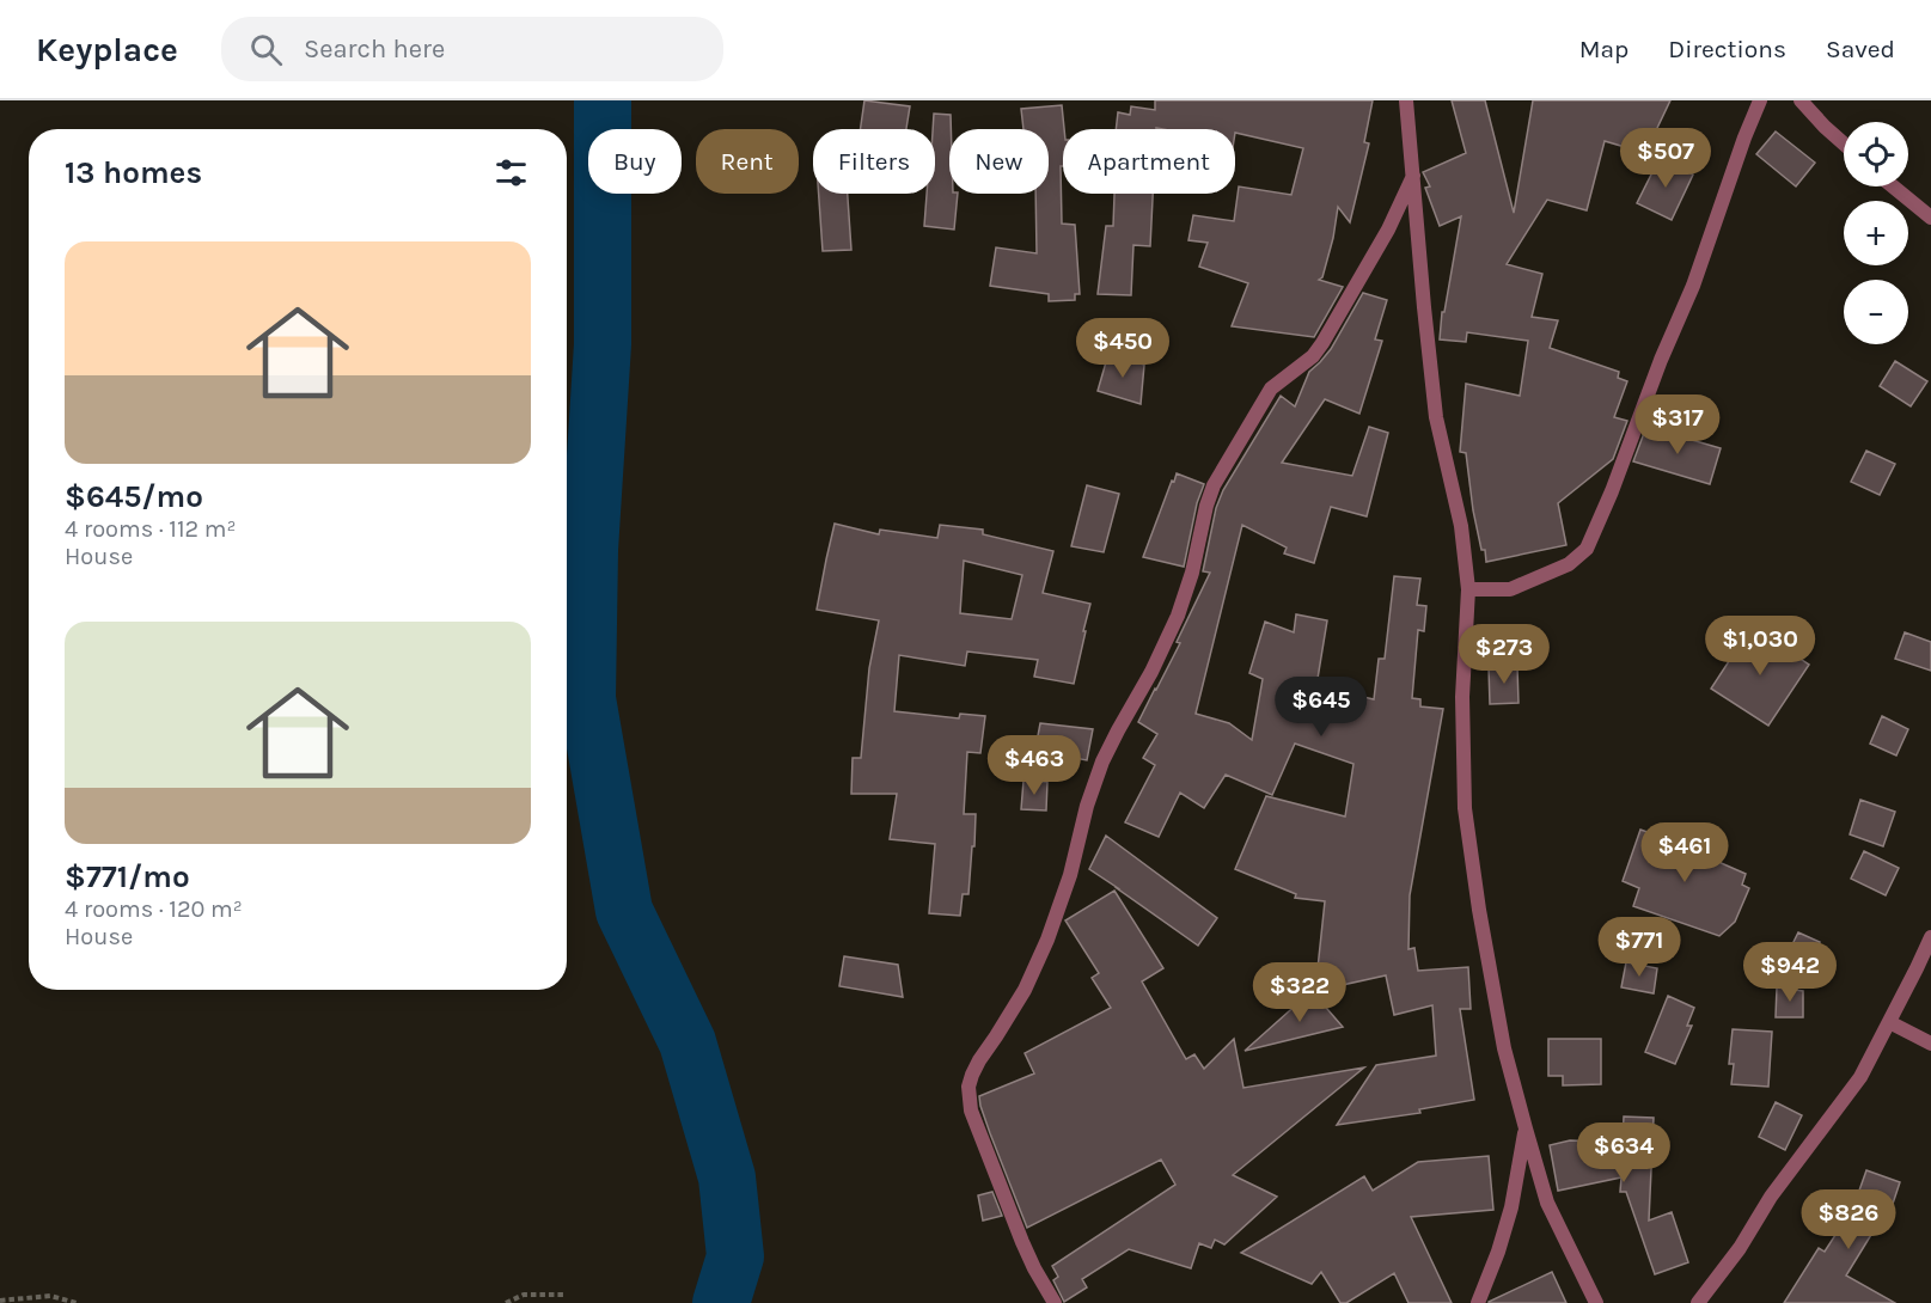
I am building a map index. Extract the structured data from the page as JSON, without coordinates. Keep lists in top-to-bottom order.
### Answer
{
  "page": {
    "header": "Keyplace",
    "search": "Search here",
    "nav": ["Map", "Directions", "Saved"],
    "map_buttons": ["+", "−"],
    "price": [
      "$507",
      "$450",
      "$317",
      "$1,030",
      "$273",
      "$645",
      "$463",
      "$461",
      "$771",
      "$942",
      "$322",
      "$634",
      "$826"
    ],
    "chip": [
      "Buy",
      "Rent",
      "Filters",
      "New",
      "Apartment"
    ],
    "heading": "13 homes",
    "list": [
      {
        "name": "$645/mo",
        "note": "4 rooms · 112 m² · House"
      },
      {
        "name": "$771/mo",
        "note": "4 rooms · 120 m² · House"
      }
    ]
  }
}
